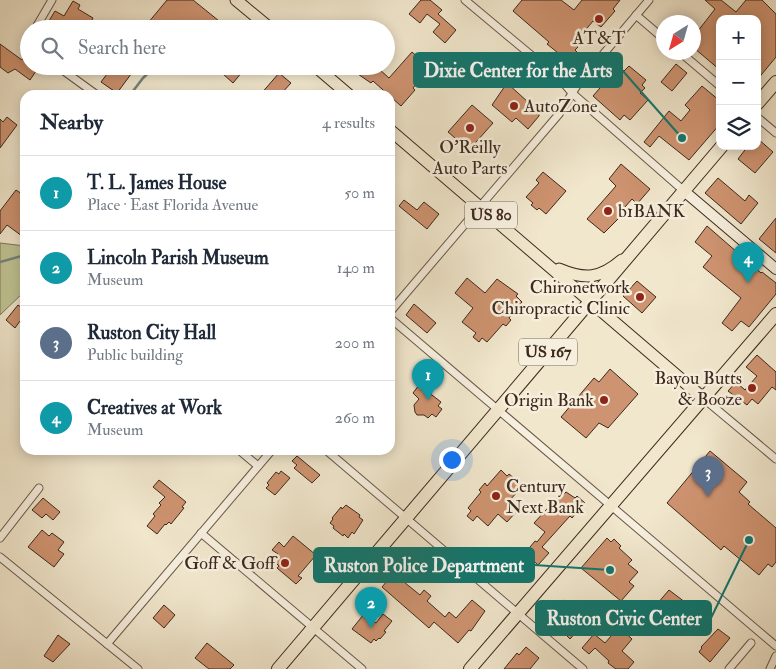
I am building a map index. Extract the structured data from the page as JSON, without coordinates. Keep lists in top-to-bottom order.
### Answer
{
  "streets": {
    "highway": ["US 167"],
    "main road": ["US 80"]
  },
  "crossings": [
    ["US 80", "US 167"]
  ],
  "places": [
    "AT&T",
    "AutoZone",
    "O'Reilly Auto Parts",
    "Dixie Center for the Arts",
    "b1BANK",
    "Chironetwork Chiropractic Clinic",
    "Bayou Butts & Booze",
    "Origin Bank",
    "Century Next Bank",
    "Ruston Civic Center",
    "Goff & Goff",
    "Ruston Police Department"
  ],
  "north": "bottom left",
  "page": {
    "map_buttons": ["+", "−"],
    "search": "Search here",
    "heading": ["Nearby", "4 results"],
    "list": [
      {
        "mark": "1",
        "name": "T. L. James House",
        "note": "Place · East Florida Avenue",
        "value": "50 m"
      },
      {
        "mark": "2",
        "name": "Lincoln Parish Museum",
        "note": "Museum",
        "value": "140 m"
      },
      {
        "mark": "3",
        "name": "Ruston City Hall",
        "note": "Public building",
        "value": "200 m"
      },
      {
        "mark": "4",
        "name": "Creatives at Work",
        "note": "Museum",
        "value": "260 m"
      }
    ],
    "pins": [
      "4",
      "1",
      "3",
      "2"
    ]
  }
}
